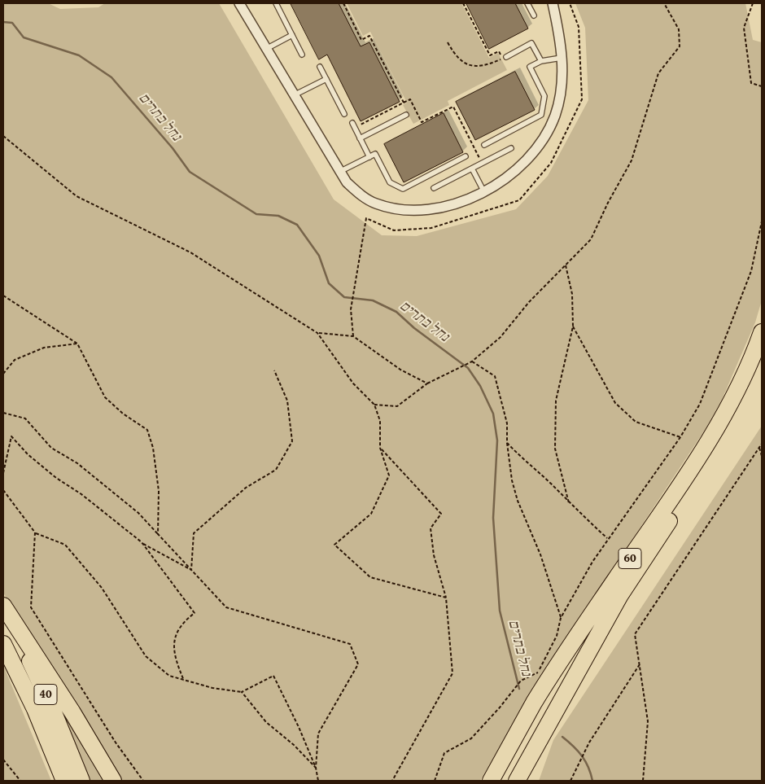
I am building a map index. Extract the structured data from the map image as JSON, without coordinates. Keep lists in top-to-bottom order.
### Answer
{
  "streets": {
    "highway": ["60", "40"]
  },
  "water": ["נחל בתרים"]
}
